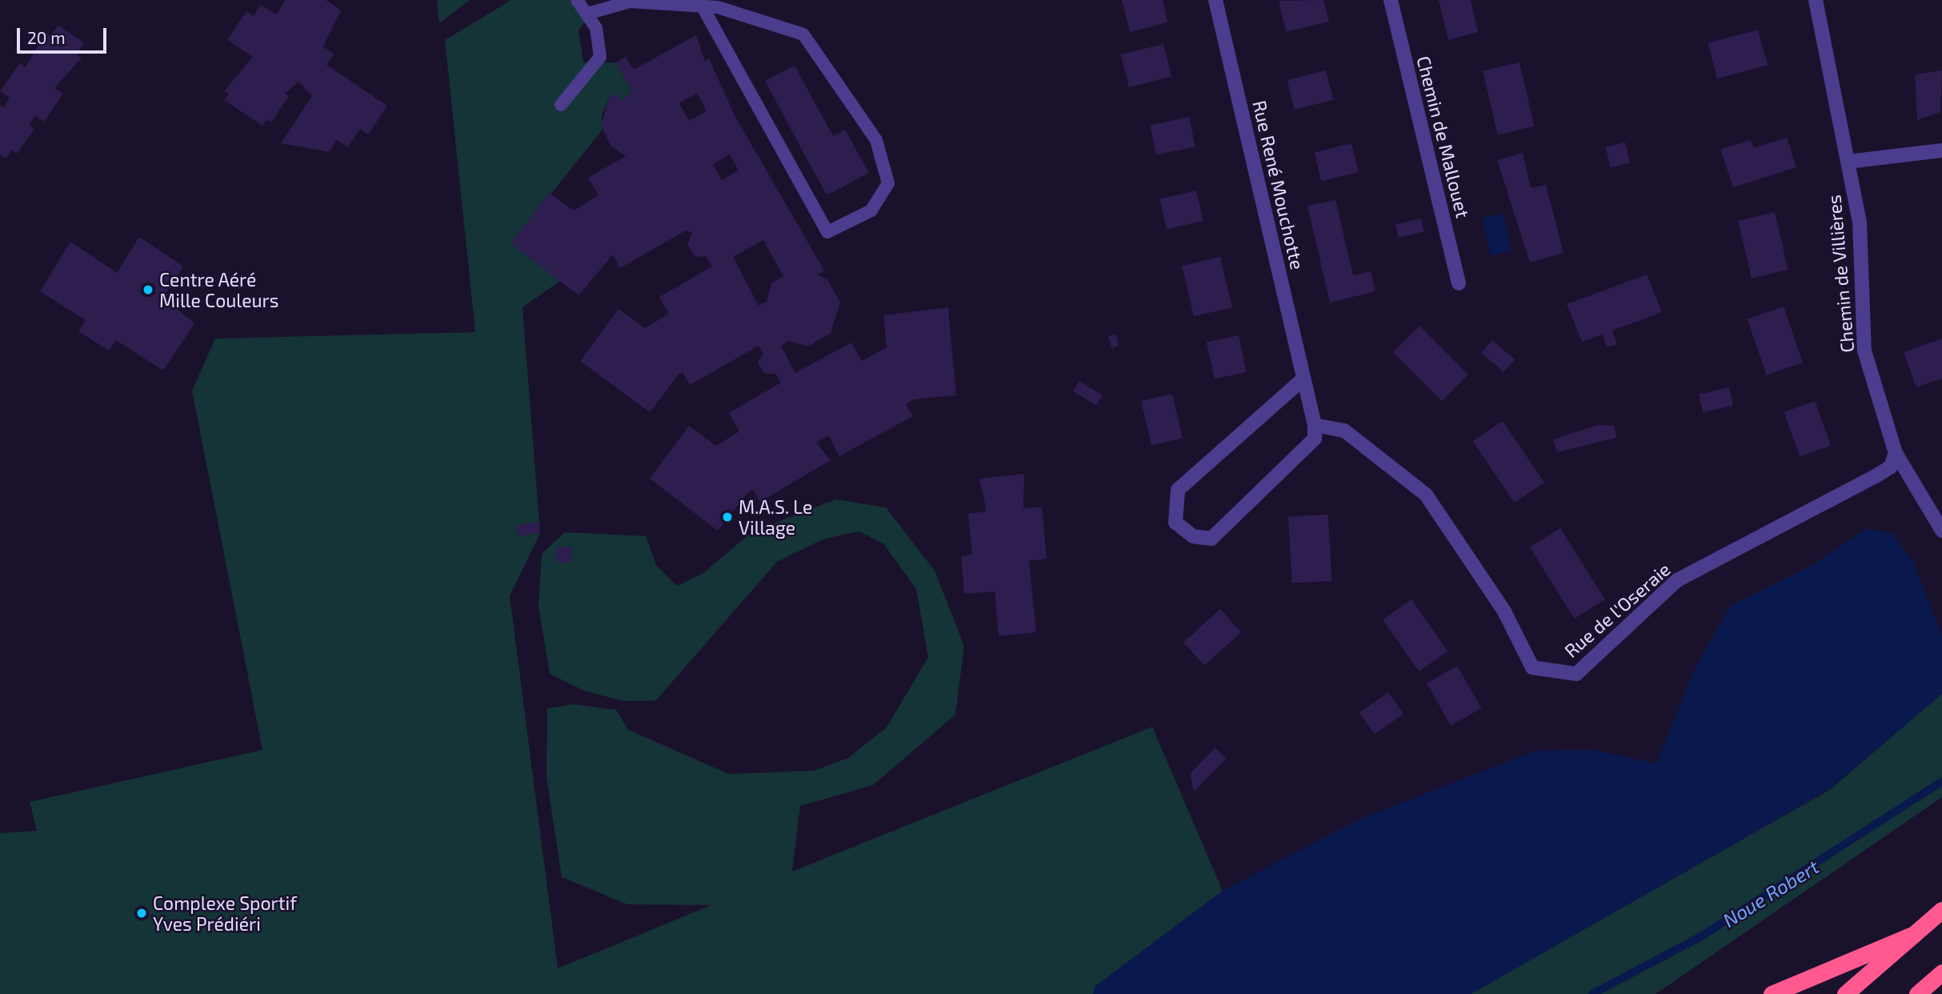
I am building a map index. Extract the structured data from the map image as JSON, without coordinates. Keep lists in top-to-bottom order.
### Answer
{
  "streets": {
    "street": [
      "Chemin de Mallouet",
      "Rue René Mouchotte",
      "Chemin de Villières",
      "Rue de l'Oseraie"
    ]
  },
  "crossings": [
    ["Rue René Mouchotte", "Rue de l'Oseraie"],
    ["Chemin de Villières", "Rue de l'Oseraie"]
  ],
  "water": ["Noue Robert"],
  "places": ["Centre Aéré Mille Couleurs", "M.A.S. Le Village", "Complexe Sportif Yves Prédiéri"],
  "scale_bar": "20 m"
}
